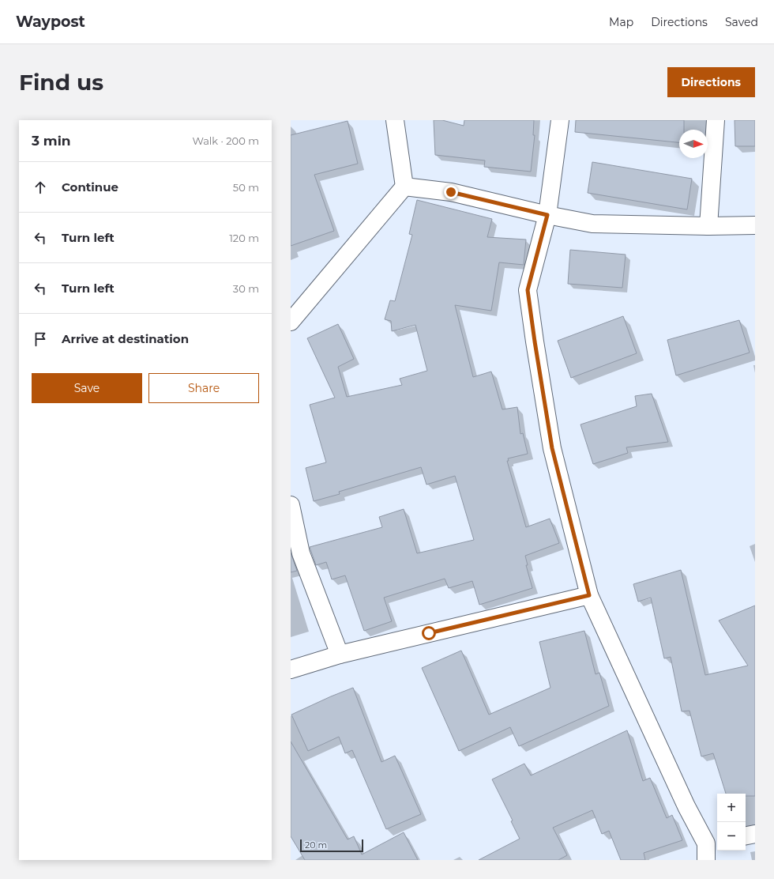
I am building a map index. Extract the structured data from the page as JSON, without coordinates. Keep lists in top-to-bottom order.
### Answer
{
  "scale_bar": "20 m",
  "north": "right",
  "page": {
    "header": "Waypost",
    "nav": ["Map", "Directions", "Saved"],
    "buttons": [
      "Directions",
      ["Save", "Share"]
    ],
    "title": "Find us",
    "heading": ["3 min", "Walk · 200 m"],
    "list": [
      ["Continue", "50 m"],
      ["Turn left", "120 m"],
      ["Turn left", "30 m"],
      "Arrive at destination"
    ],
    "map_buttons": ["+", "−"],
    "scale": "20 m"
  }
}
